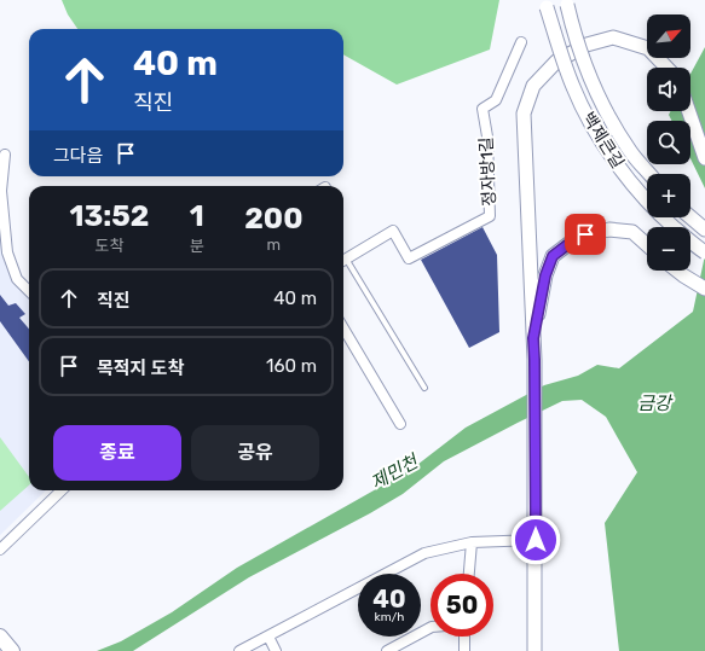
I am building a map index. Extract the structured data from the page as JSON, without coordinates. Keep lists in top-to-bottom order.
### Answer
{
  "streets": {
    "main road": ["백제큰길"],
    "street": ["정자방1길"]
  },
  "water": ["금강", "제민천"],
  "north": "top right",
  "page": {
    "map_buttons": ["+", "−"],
    "turn": ["40 m", "직진"],
    "then": "그다음",
    "eta": [
      "13:52",
      "도착",
      "1",
      "분",
      "200",
      "m"
    ],
    "list": [
      {
        "name": "직진",
        "value": "40 m"
      },
      {
        "name": "목적지 도착",
        "value": "160 m"
      }
    ],
    "buttons": ["종료", "공유"],
    "speed": "40 km/h",
    "limit": "50"
  }
}
